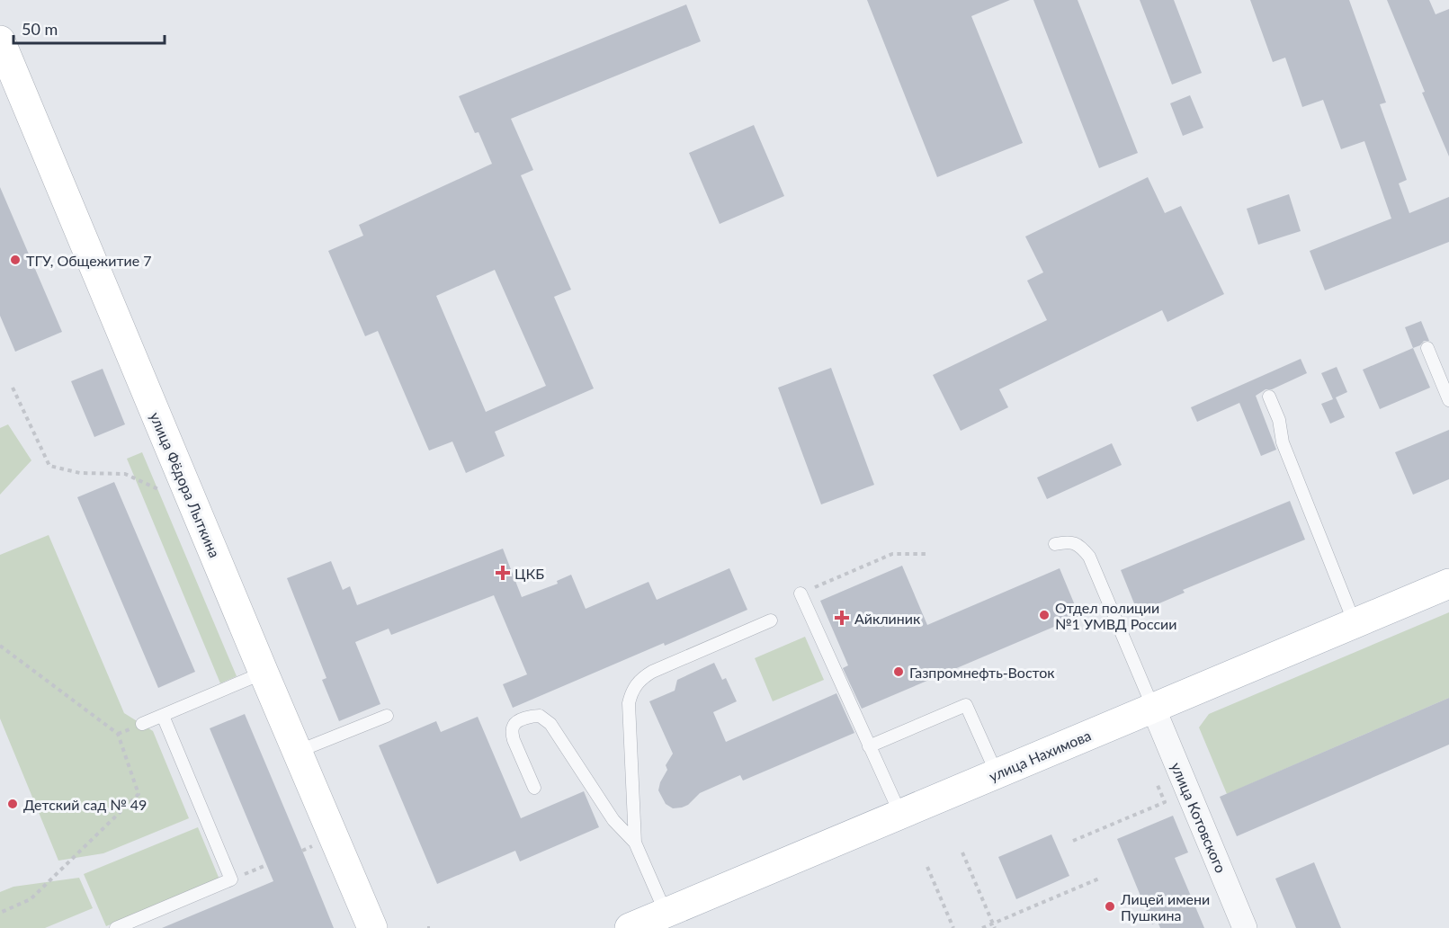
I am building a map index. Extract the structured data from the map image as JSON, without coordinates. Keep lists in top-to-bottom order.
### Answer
{
  "streets": {
    "street": ["улица Фёдора Лыткина", "улица Нахимова", "улица Котовского"]
  },
  "crossings": [
    ["улица Нахимова", "улица Котовского"]
  ],
  "places": {
    "other": [
      "ТГУ, Общежитие 7",
      "Отдел полиции №1 УМВД России",
      "Газпромнефть-Восток",
      "Детский сад № 49",
      "Лицей имени Пушкина"
    ],
    "health": ["ЦКБ", "Айклиник"]
  },
  "scale_bar": "50 m"
}
